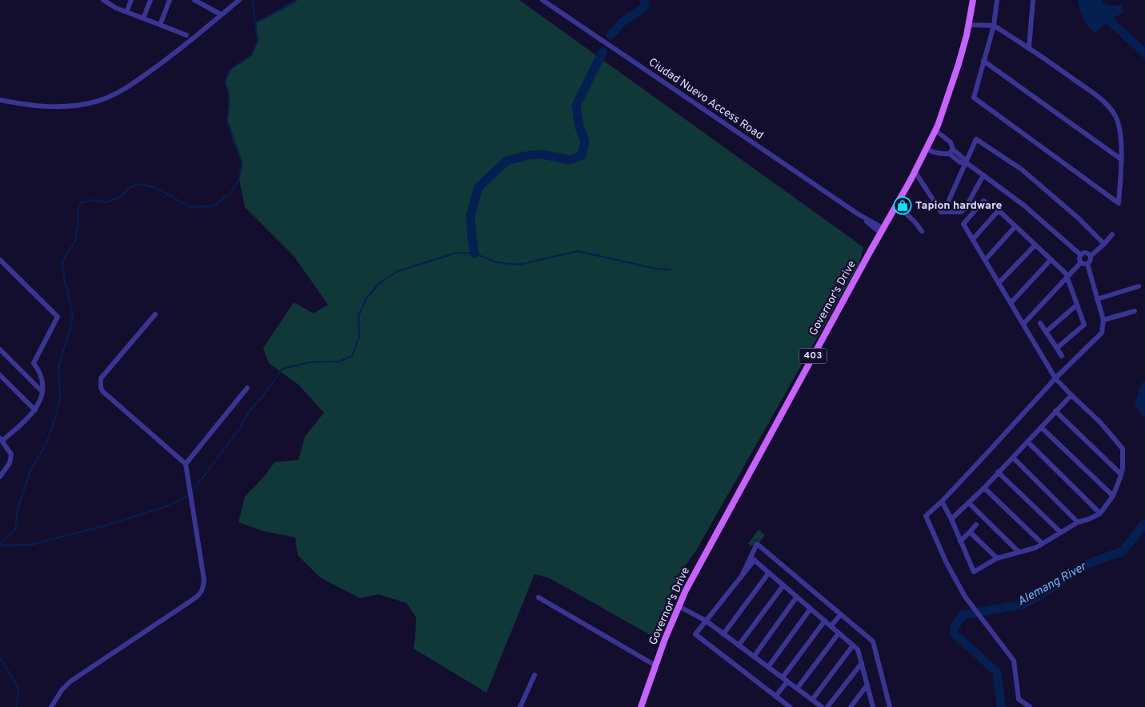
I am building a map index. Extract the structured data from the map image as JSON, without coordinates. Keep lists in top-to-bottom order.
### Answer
{
  "streets": {
    "main road": ["Governor's Drive", "403"],
    "street": ["Ciudad Nuevo Access Road"]
  },
  "crossings": [
    ["Ciudad Nuevo Access Road", "Governor's Drive"]
  ],
  "water": ["Alemang River"],
  "places": {
    "shop": ["Tapion hardware"]
  }
}
